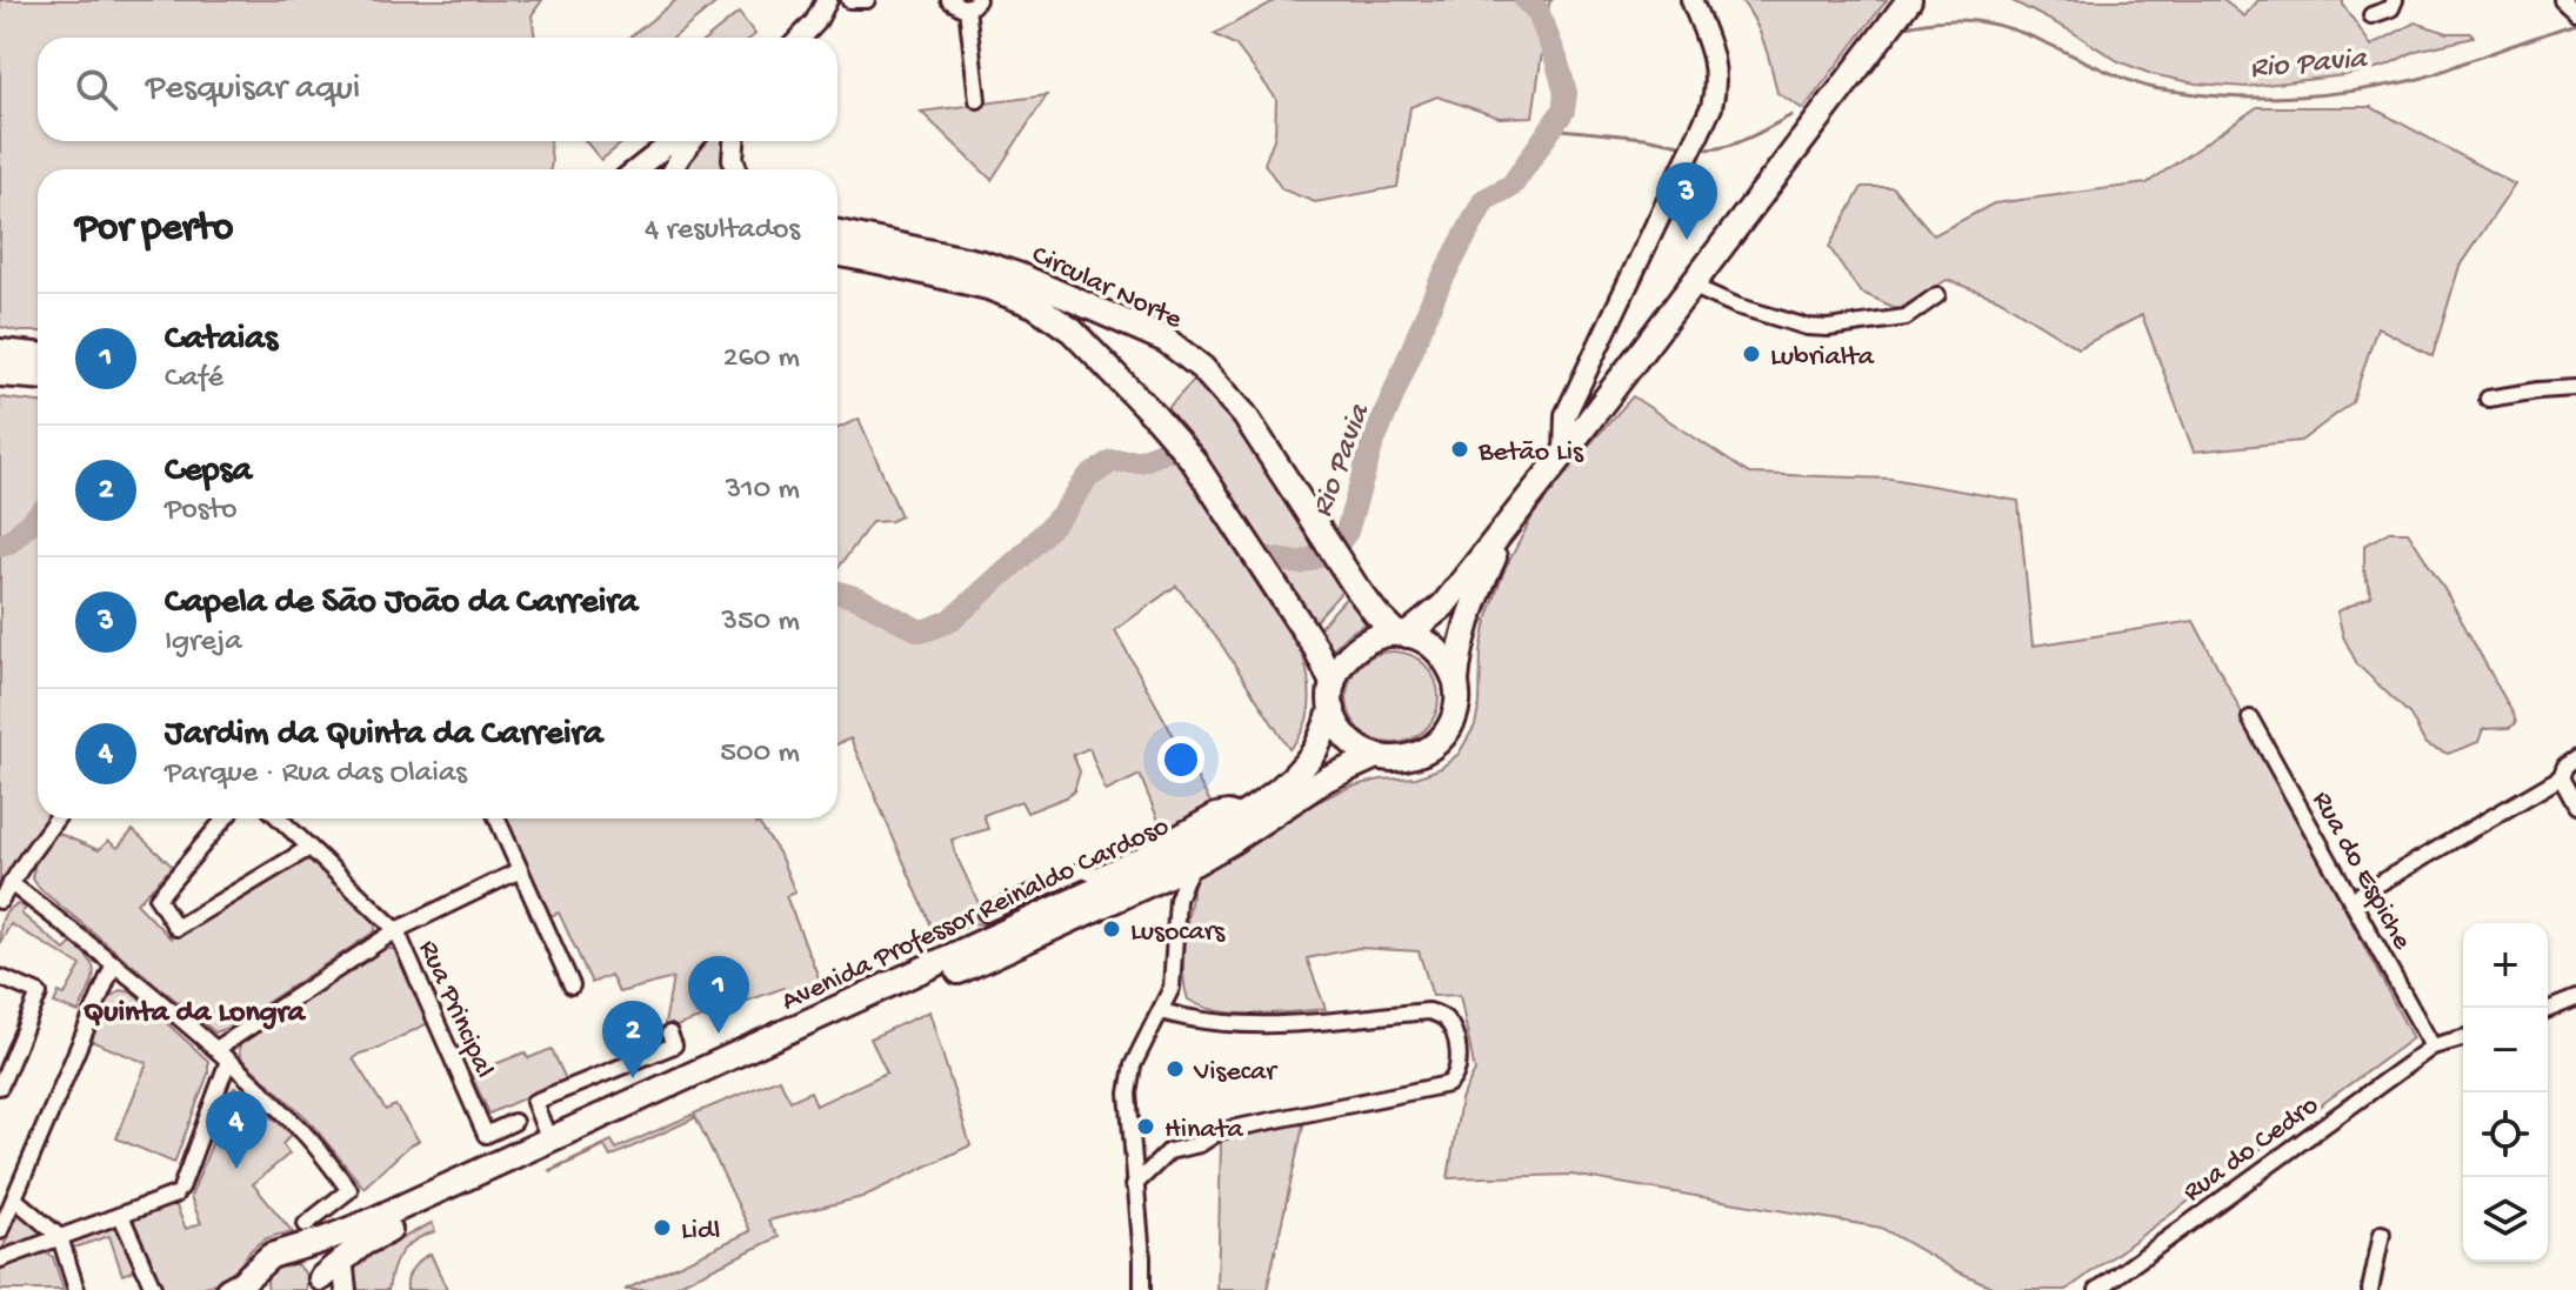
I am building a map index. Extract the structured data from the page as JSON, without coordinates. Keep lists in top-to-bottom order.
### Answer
{
  "streets": {
    "main road": ["Circular Norte", "Avenida Professor Reinaldo Cardoso"],
    "street": ["Rua do Espiche", "Rua Principal", "Rua do Cedro"]
  },
  "crossings": [
    ["Circular Norte", "Avenida Professor Reinaldo Cardoso"],
    ["Rua do Espiche", "Rua do Cedro"]
  ],
  "districts": ["Quinta da Longra"],
  "water": ["Rio Pavia"],
  "places": [
    "Lubrialta",
    "Betão Lis",
    "Lusocars",
    "Visecar",
    "Hinata",
    "Lidl"
  ],
  "page": {
    "search": "Pesquisar aqui",
    "pins": [
      "3",
      "1",
      "2",
      "4"
    ],
    "heading": ["Por perto", "4 resultados"],
    "list": [
      {
        "mark": "1",
        "name": "Cataias",
        "note": "Café",
        "value": "260 m"
      },
      {
        "mark": "2",
        "name": "Cepsa",
        "note": "Posto",
        "value": "310 m"
      },
      {
        "mark": "3",
        "name": "Capela de São João da Carreira",
        "note": "Igreja",
        "value": "350 m"
      },
      {
        "mark": "4",
        "name": "Jardim da Quinta da Carreira",
        "note": "Parque · Rua das Olaias",
        "value": "500 m"
      }
    ],
    "map_buttons": ["+", "−"]
  }
}
